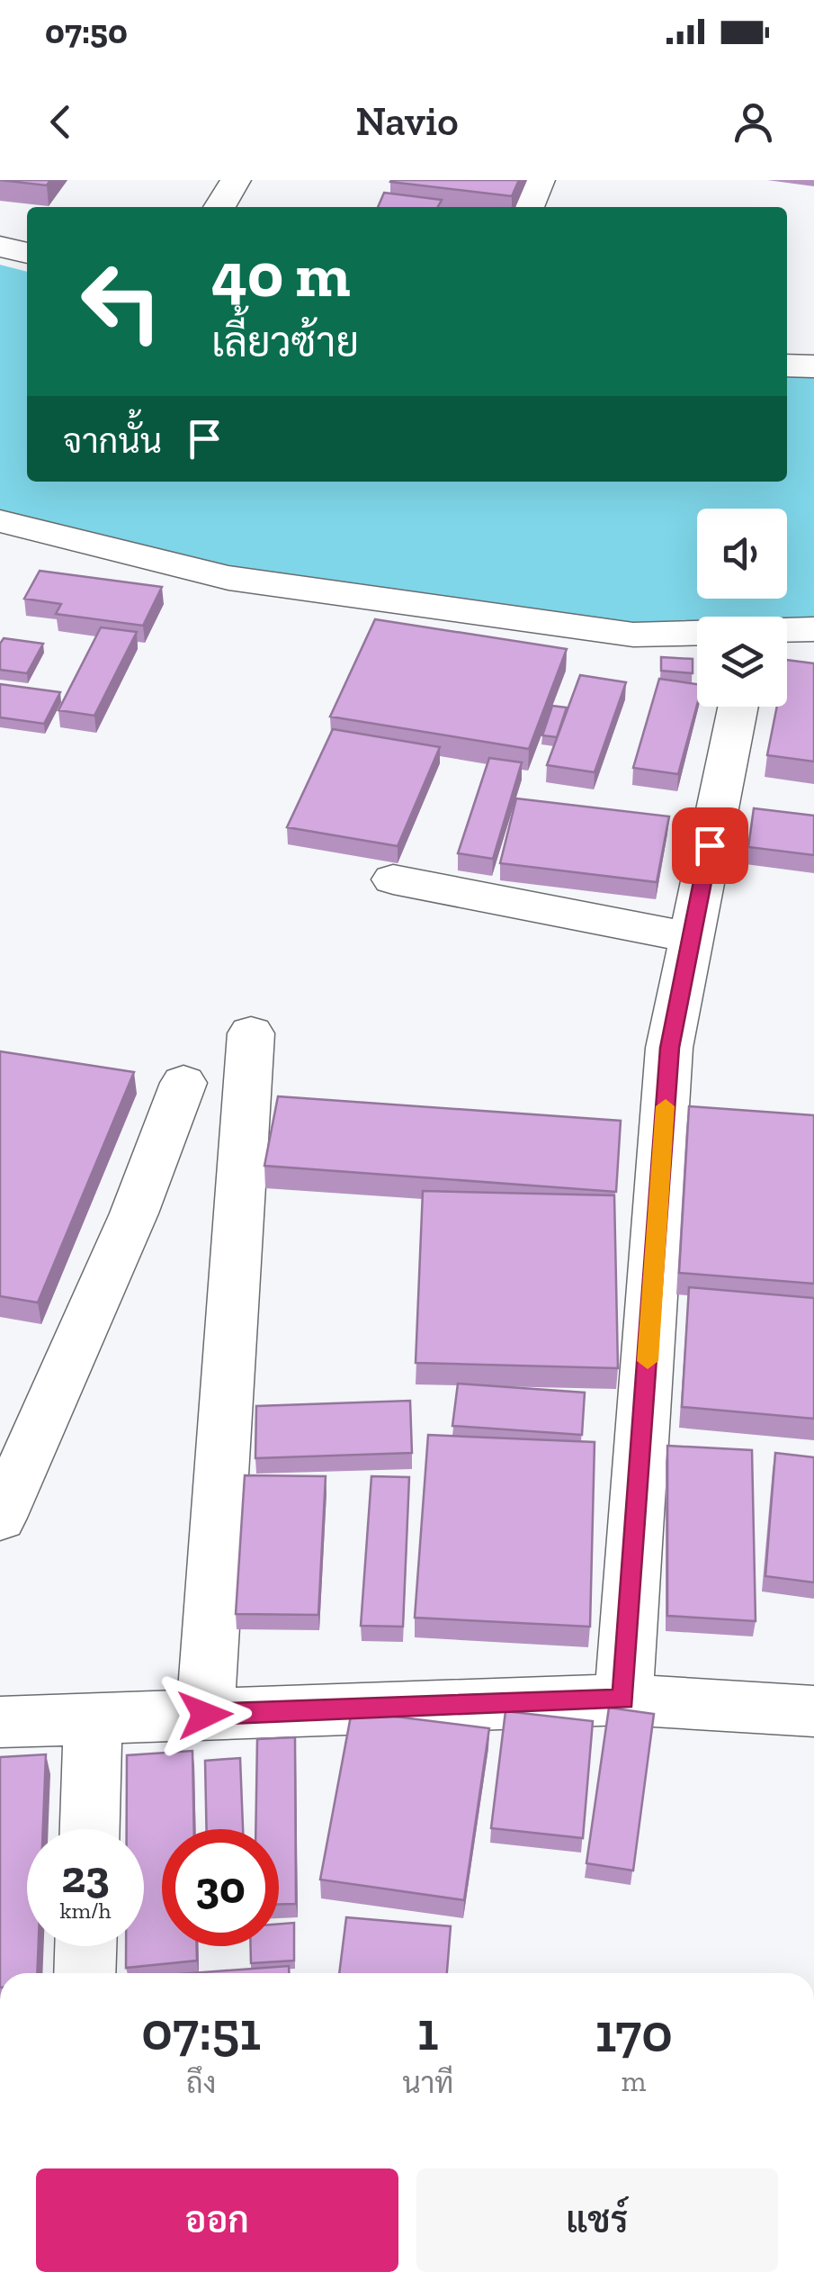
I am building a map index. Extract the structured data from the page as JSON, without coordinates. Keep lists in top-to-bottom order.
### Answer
{
  "page": {
    "status": "07:50",
    "header": "Navio",
    "turn": ["40 m", "เลี้ยวซ้าย"],
    "then": "จากนั้น",
    "speed": "23 km/h",
    "limit": "30",
    "eta": [
      "07:51",
      "ถึง",
      "1",
      "นาที",
      "170",
      "m"
    ],
    "buttons": ["ออก", "แชร์"]
  }
}
